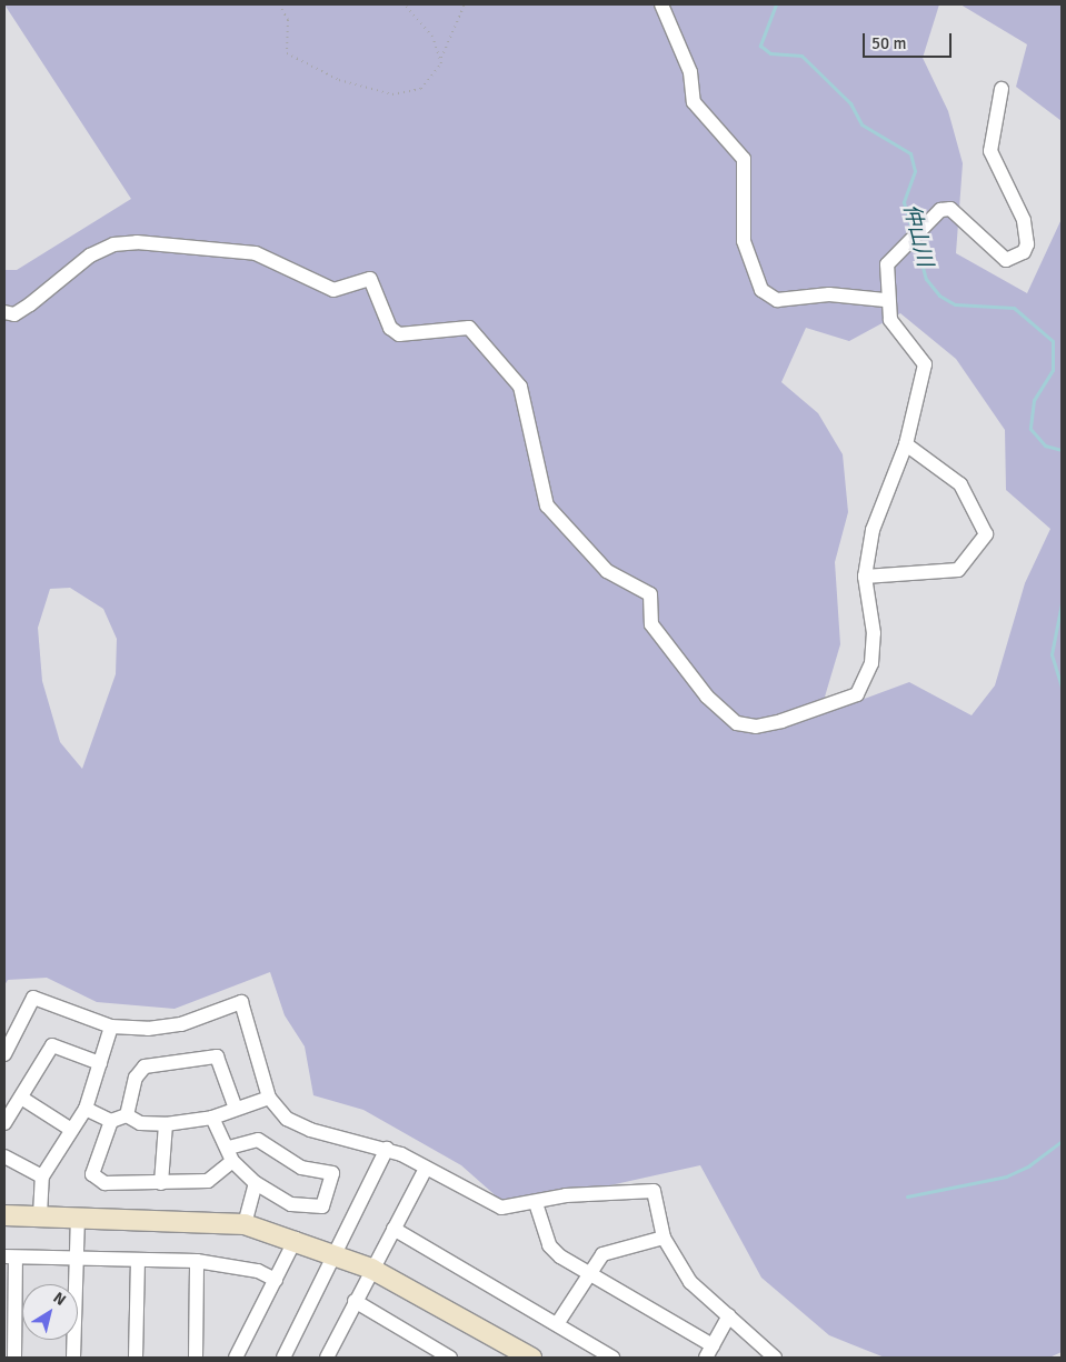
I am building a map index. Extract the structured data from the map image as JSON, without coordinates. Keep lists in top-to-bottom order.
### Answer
{
  "water": ["仲山川"],
  "scale_bar": "50 m",
  "north": "top right"
}
